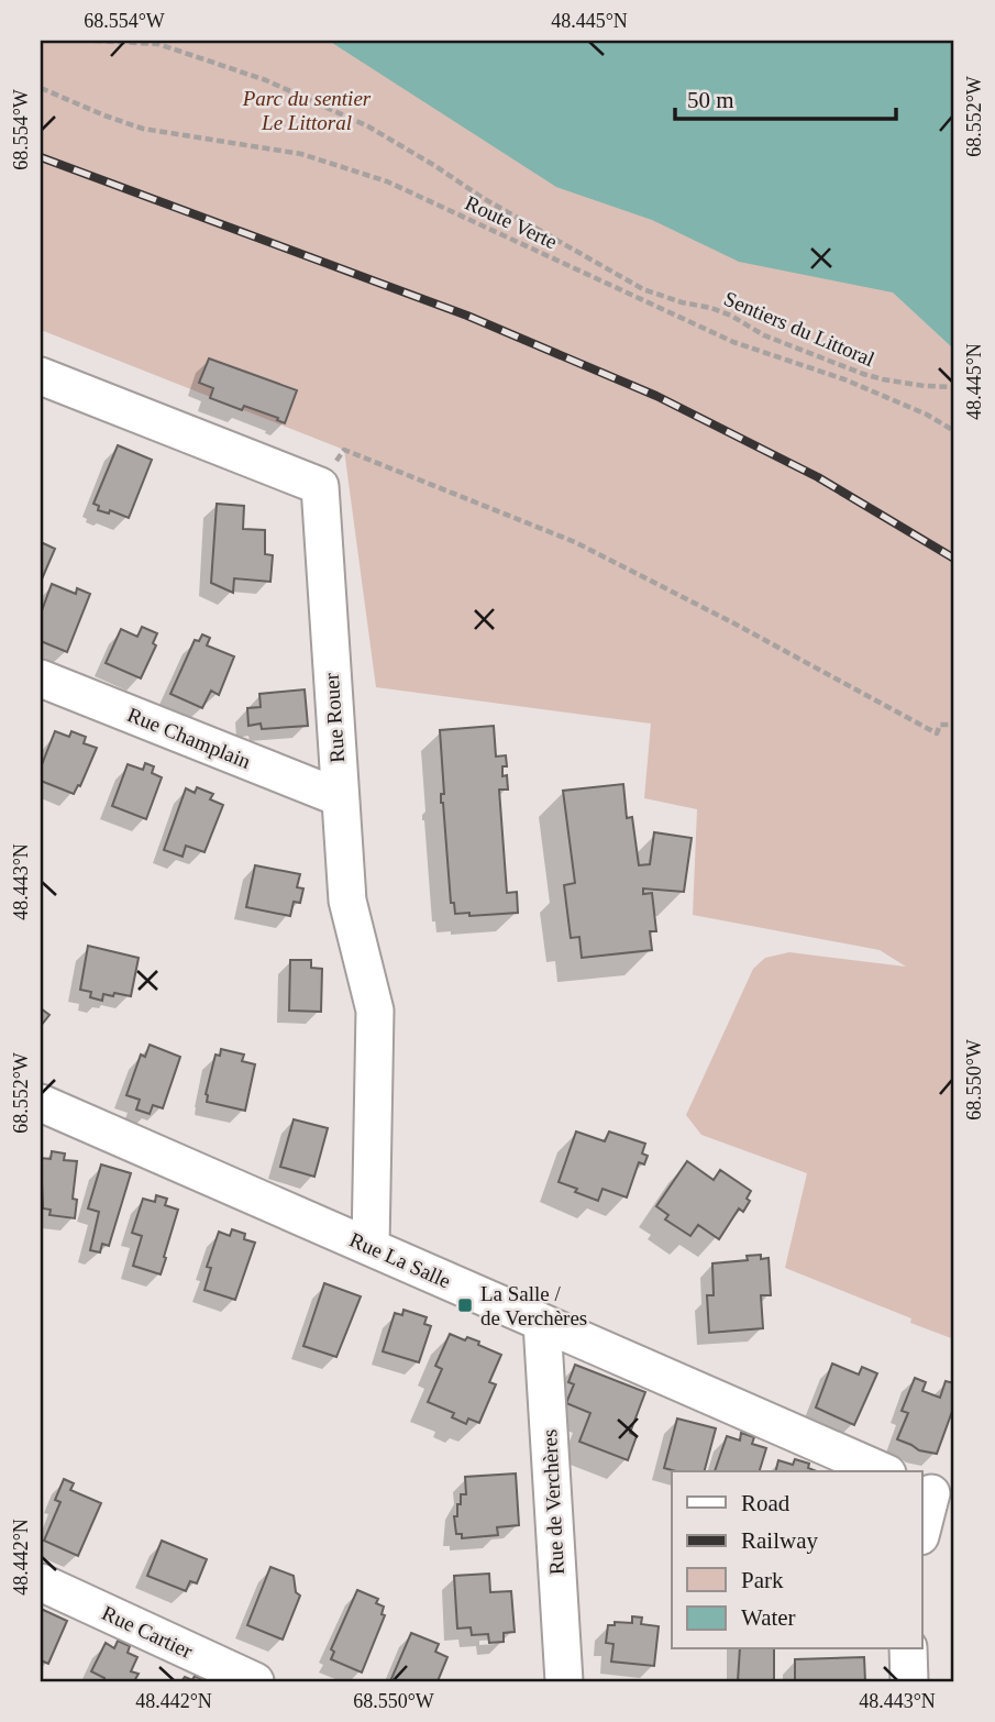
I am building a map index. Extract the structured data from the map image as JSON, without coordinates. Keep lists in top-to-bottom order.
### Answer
{
  "streets": {
    "street": [
      "Rue Rouer",
      "Rue Champlain",
      "Rue La Salle",
      "Rue de Verchères",
      "Rue Cartier"
    ],
    "path": ["Route Verte", "Sentiers du Littoral"]
  },
  "crossings": [
    ["Rue Rouer", "Rue Champlain"],
    ["Rue Rouer", "Rue La Salle"],
    ["Rue La Salle", "Rue de Verchères"]
  ],
  "parks": ["Parc du sentier Le Littoral"],
  "places": {
    "transit": ["La Salle / de Verchères"]
  },
  "legend": [
    "Road",
    "Railway",
    "Park",
    "Water"
  ],
  "scale_bar": "50 m",
  "coordinates": [
    "68.554°W",
    "48.445°N",
    "68.552°W",
    "48.443°N",
    "68.550°W",
    "48.442°N"
  ]
}
